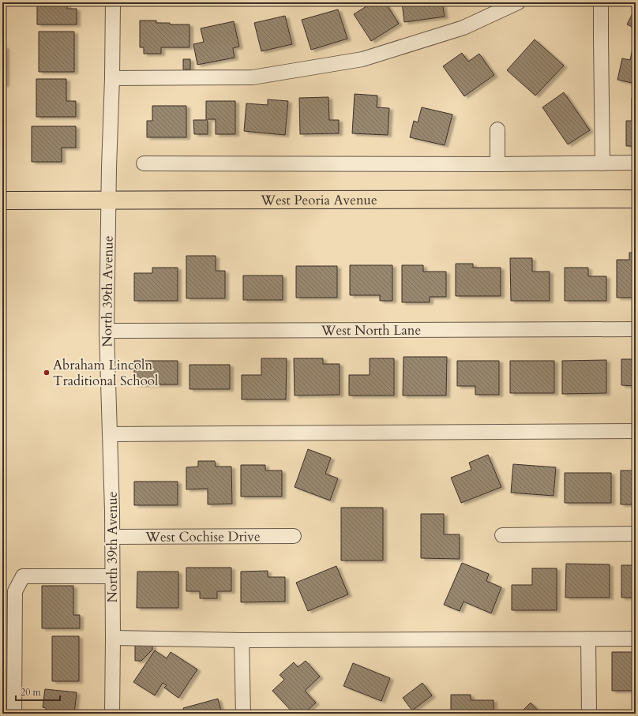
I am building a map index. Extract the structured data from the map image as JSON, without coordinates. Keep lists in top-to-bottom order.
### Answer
{
  "streets": {
    "main road": ["West Peoria Avenue"],
    "street": ["North 39th Avenue", "West North Lane", "West Cochise Drive"]
  },
  "crossings": [
    ["West Peoria Avenue", "North 39th Avenue"],
    ["North 39th Avenue", "West North Lane"],
    ["North 39th Avenue", "West Cochise Drive"]
  ],
  "places": ["Abraham Lincoln Traditional School"],
  "scale_bar": "20 m"
}
